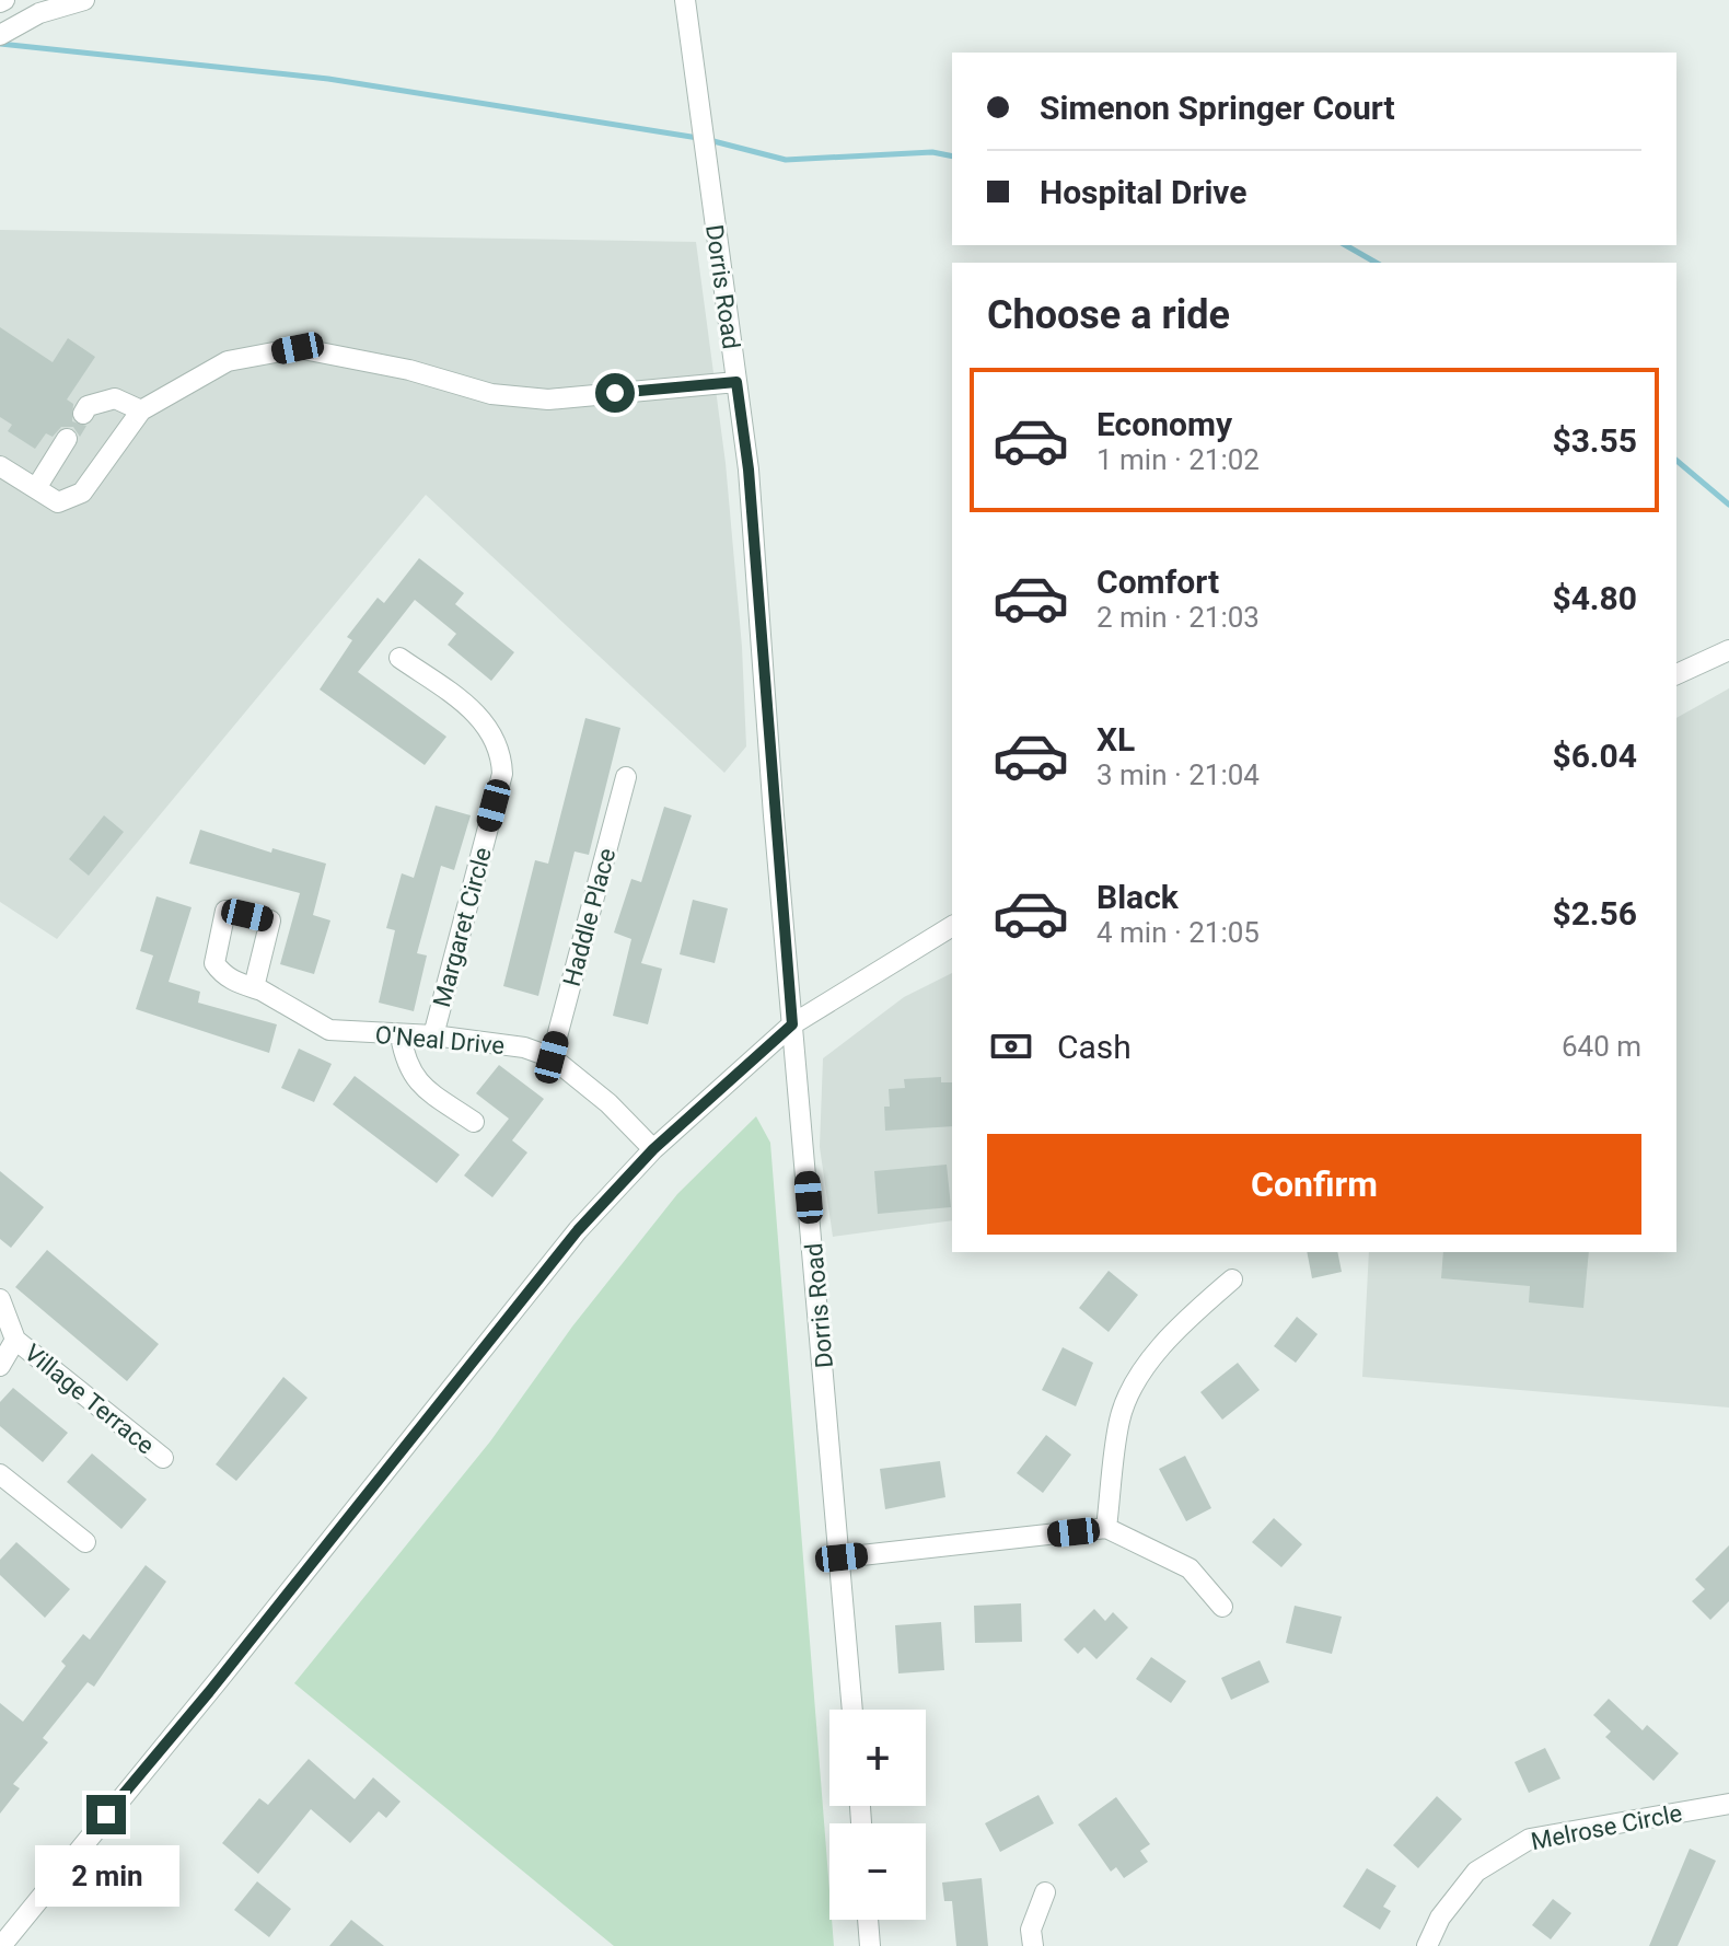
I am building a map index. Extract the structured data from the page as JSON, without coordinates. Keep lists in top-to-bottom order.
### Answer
{
  "streets": {
    "street": [
      "Dorris Road",
      "Haddle Place",
      "Margaret Circle",
      "O'Neal Drive",
      "Village Terrace",
      "Melrose Circle"
    ]
  },
  "crossings": [
    ["Haddle Place", "O'Neal Drive"],
    ["Margaret Circle", "O'Neal Drive"]
  ],
  "page": {
    "banner": ["Simenon Springer Court", "Hospital Drive"],
    "heading": "Choose a ride",
    "list": [
      {
        "name": "Economy",
        "note": "1 min · 21:02",
        "value": "$3.55"
      },
      {
        "name": "Comfort",
        "note": "2 min · 21:03",
        "value": "$4.80"
      },
      {
        "name": "XL",
        "note": "3 min · 21:04",
        "value": "$6.04"
      },
      {
        "name": "Black",
        "note": "4 min · 21:05",
        "value": "$2.56"
      }
    ],
    "pay": ["Cash", "640 m"],
    "buttons": "Confirm",
    "map_buttons": ["+", "−"],
    "bubble": "2 min"
  }
}
